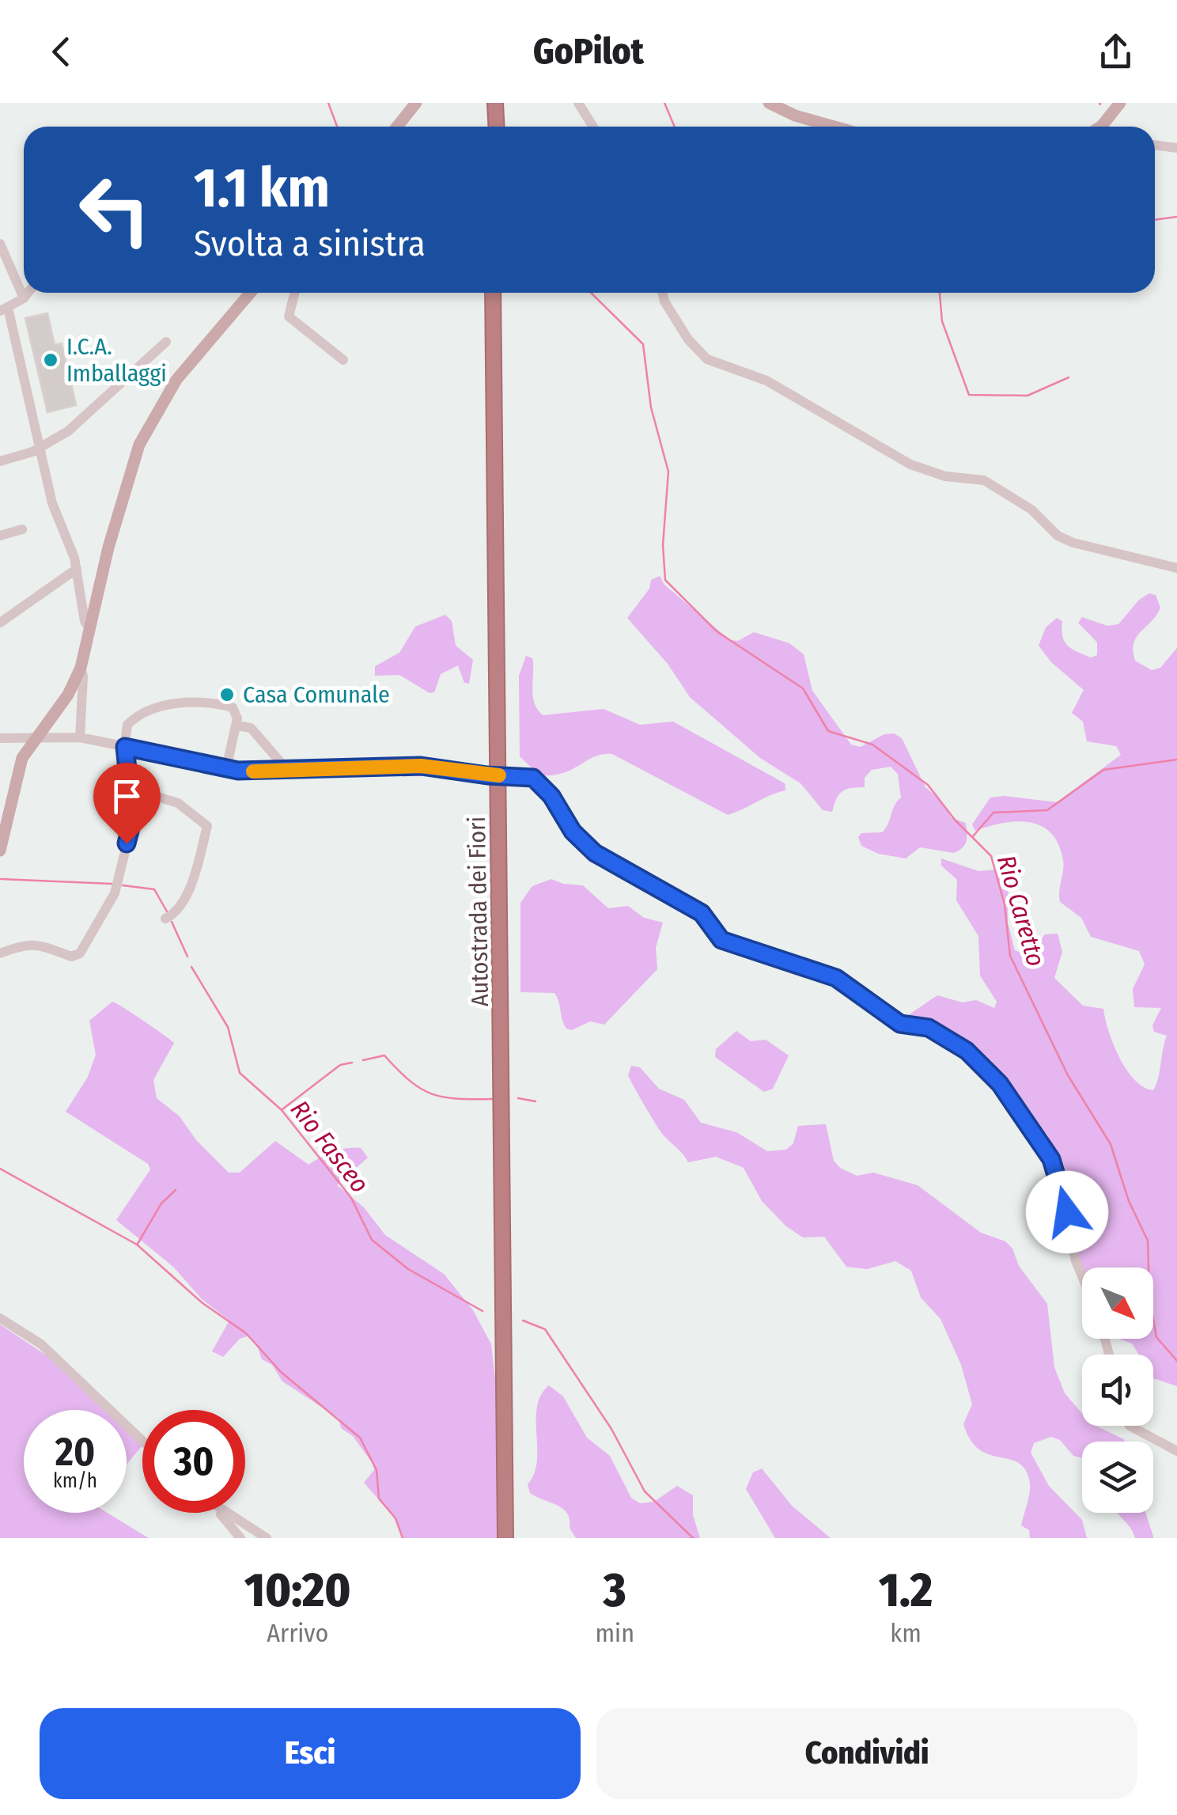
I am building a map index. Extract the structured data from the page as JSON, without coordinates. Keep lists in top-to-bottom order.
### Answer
{
  "streets": {
    "highway": ["Autostrada dei Fiori"]
  },
  "water": ["Rio Caretto", "Rio Fasceo"],
  "places": ["I.C.A. Imballaggi", "Casa Comunale"],
  "north": "bottom right",
  "page": {
    "header": "GoPilot",
    "turn": ["1.1 km", "Svolta a sinistra"],
    "speed": "20 km/h",
    "limit": "30",
    "eta": [
      "10:20",
      "Arrivo",
      "3",
      "min",
      "1.2",
      "km"
    ],
    "buttons": ["Esci", "Condividi"]
  }
}
